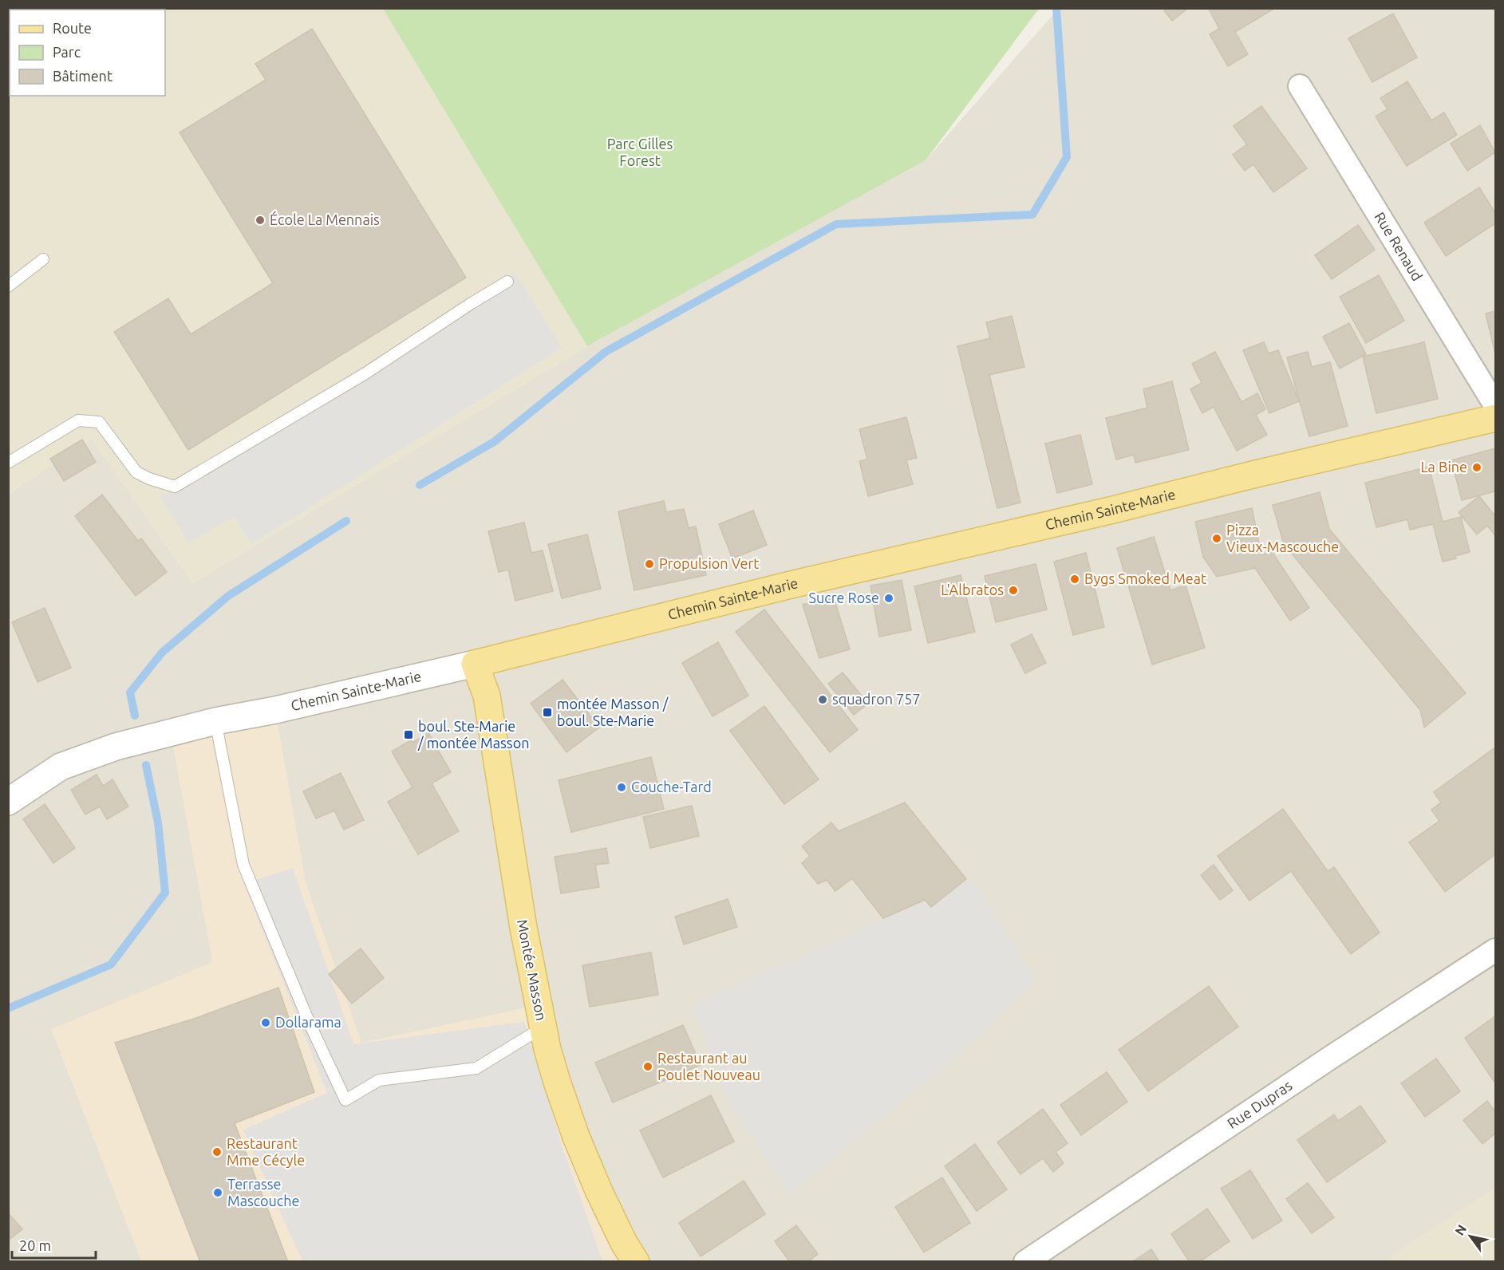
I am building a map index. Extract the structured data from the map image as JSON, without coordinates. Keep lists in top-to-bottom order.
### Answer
{
  "streets": {
    "main road": ["Chemin Sainte-Marie", "Montée Masson"],
    "street": ["Rue Renaud", "Rue Dupras"]
  },
  "crossings": [
    ["Chemin Sainte-Marie", "Montée Masson"]
  ],
  "parks": ["Parc Gilles Forest"],
  "places": {
    "other": [
      "École La Mennais",
      "La Bine",
      "Pizza Vieux-Mascouche",
      "Propulsion Vert",
      "Bygs Smoked Meat",
      "L'Albratos",
      "Sucre Rose",
      "squadron 757",
      "Couche-Tard",
      "Dollarama",
      "Restaurant au Poulet Nouveau",
      "Restaurant Mme Cécyle",
      "Terrasse Mascouche"
    ],
    "transit": ["montée Masson / boul. Ste-Marie", "boul. Ste-Marie / montée Masson"]
  },
  "legend": ["Route", "Parc", "Bâtiment"],
  "scale_bar": "20 m",
  "north": "top left"
}
